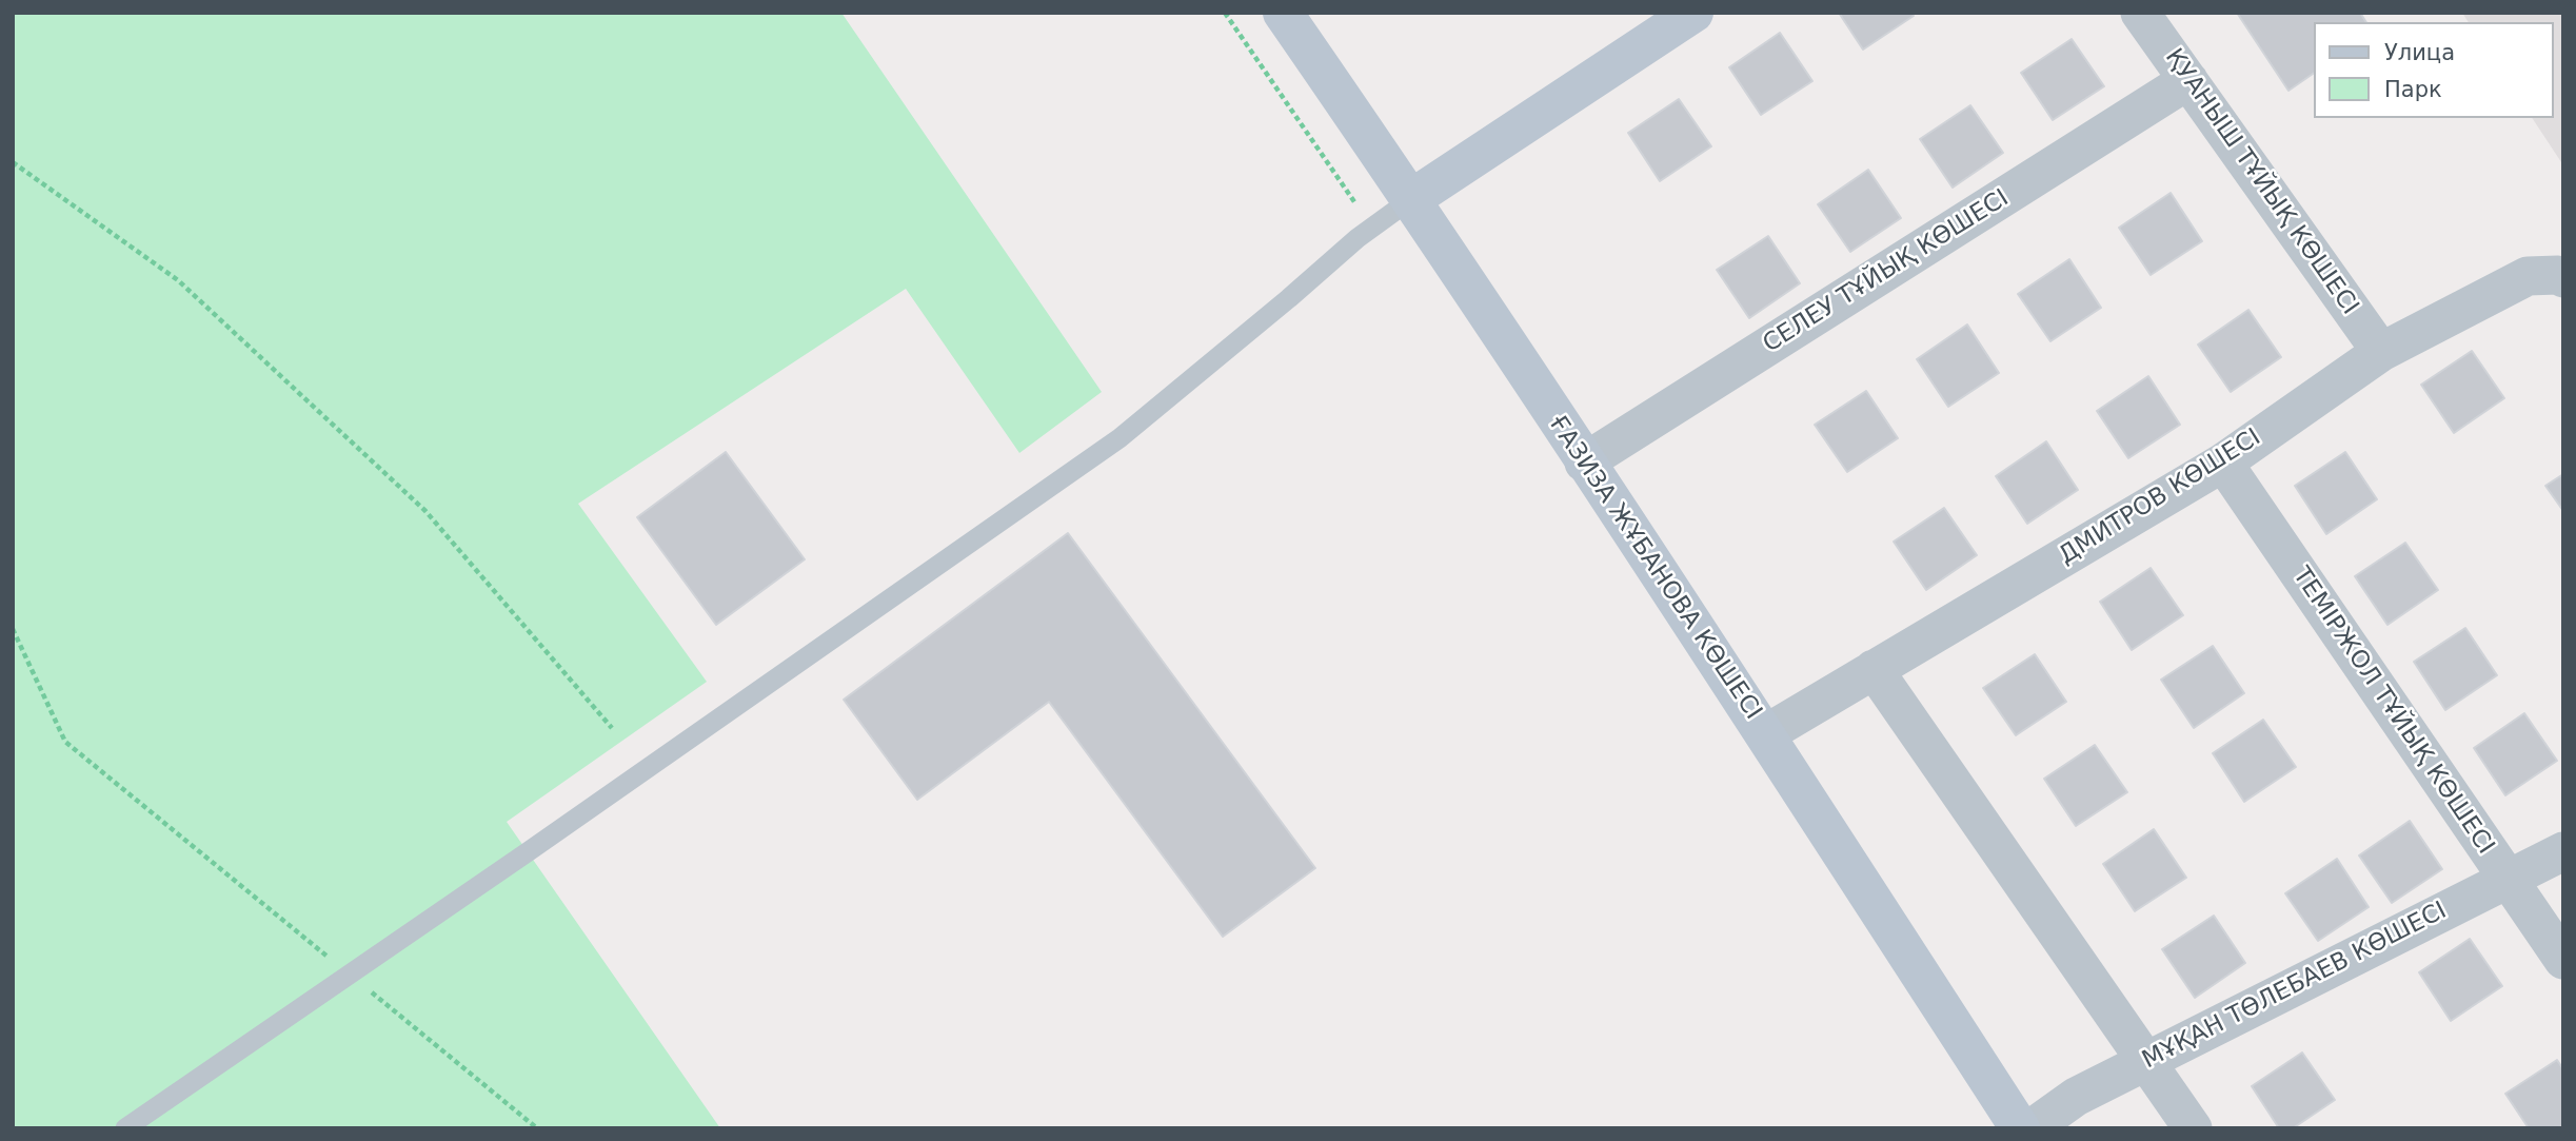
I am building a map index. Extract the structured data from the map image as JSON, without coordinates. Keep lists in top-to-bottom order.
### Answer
{
  "streets": {
    "main road": ["ҒАЗИЗА ЖҰБАНОВА КӨШЕСІ"],
    "street": [
      "ҚУАНЫШ ТҰЙЫҚ КӨШЕСІ",
      "СЕЛЕУ ТҰЙЫҚ КӨШЕСІ",
      "ДМИТРОВ КӨШЕСІ",
      "ТЕМІРЖОЛ ТҰЙЫҚ КӨШЕСІ",
      "МҰҚАН ТӨЛЕБАЕВ КӨШЕСІ"
    ]
  },
  "crossings": [
    ["ҚУАНЫШ ТҰЙЫҚ КӨШЕСІ", "СЕЛЕУ ТҰЙЫҚ КӨШЕСІ"],
    ["ҚУАНЫШ ТҰЙЫҚ КӨШЕСІ", "ДМИТРОВ КӨШЕСІ"],
    ["СЕЛЕУ ТҰЙЫҚ КӨШЕСІ", "ҒАЗИЗА ЖҰБАНОВА КӨШЕСІ"],
    ["ДМИТРОВ КӨШЕСІ", "ҒАЗИЗА ЖҰБАНОВА КӨШЕСІ"],
    ["ДМИТРОВ КӨШЕСІ", "ТЕМІРЖОЛ ТҰЙЫҚ КӨШЕСІ"],
    ["ТЕМІРЖОЛ ТҰЙЫҚ КӨШЕСІ", "МҰҚАН ТӨЛЕБАЕВ КӨШЕСІ"]
  ],
  "legend": ["Улица", "Парк"]
}
